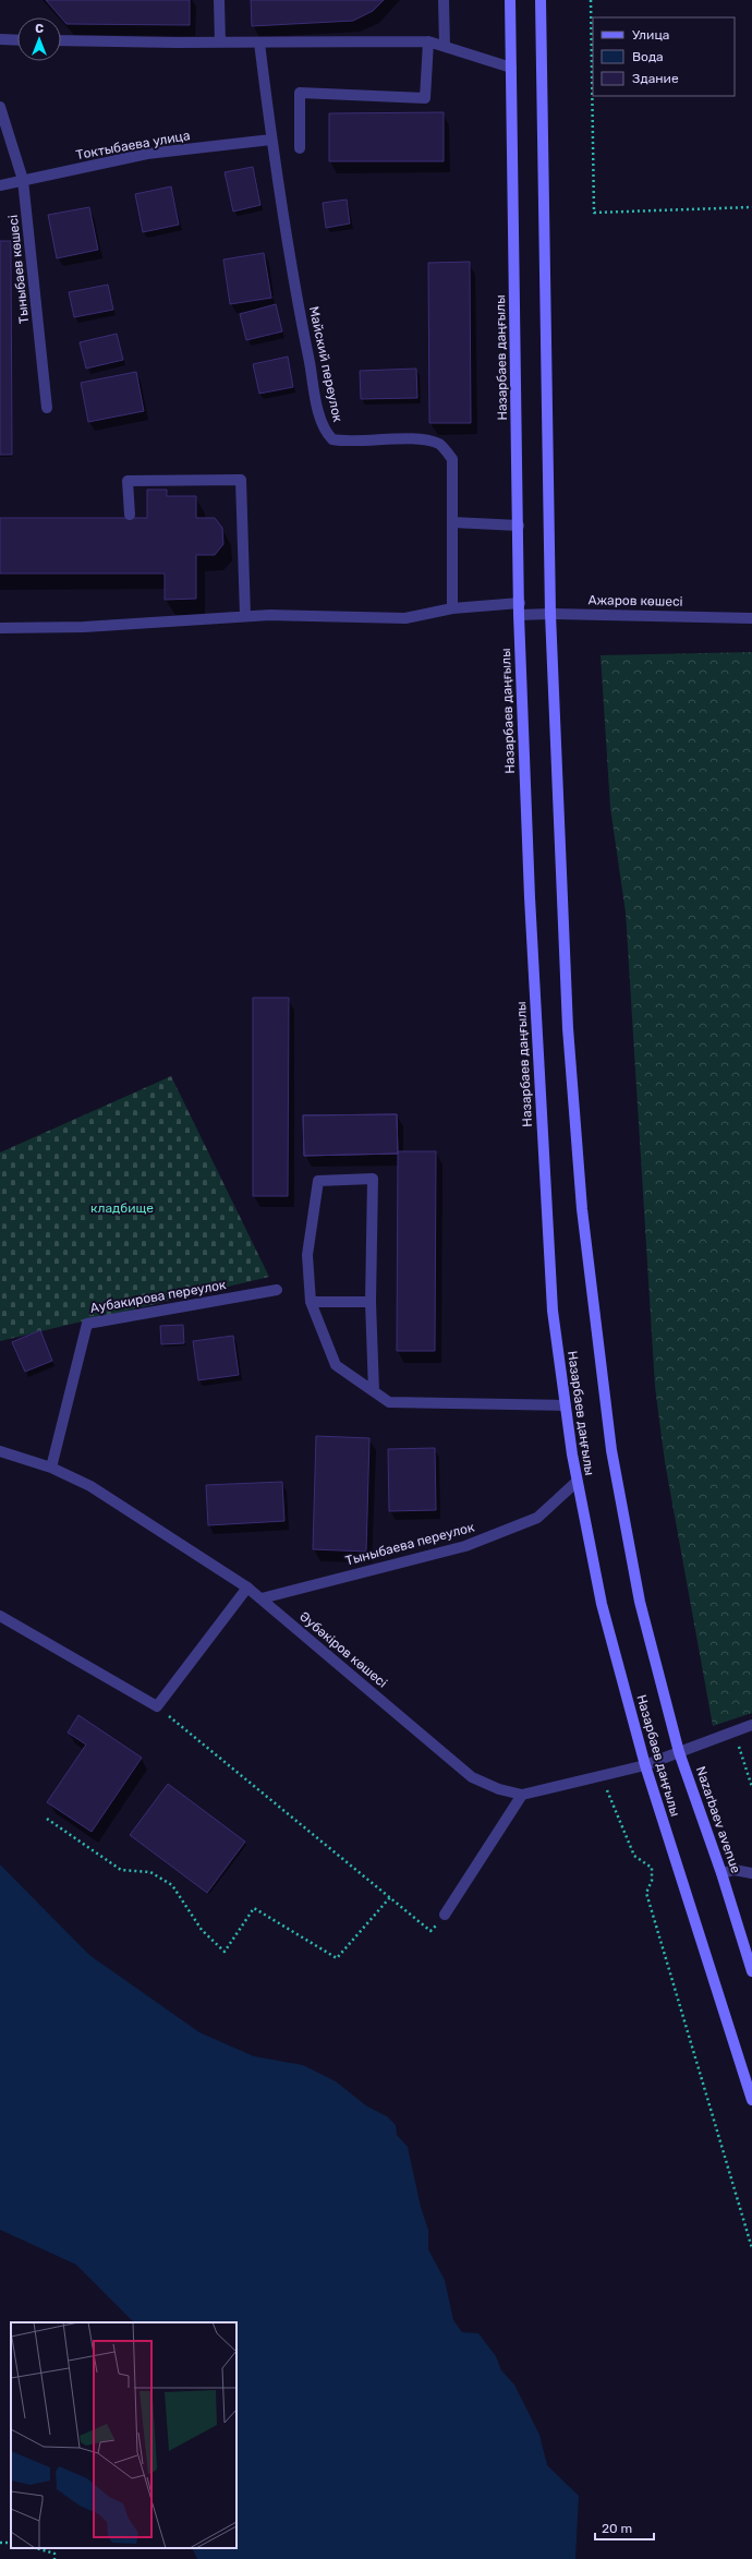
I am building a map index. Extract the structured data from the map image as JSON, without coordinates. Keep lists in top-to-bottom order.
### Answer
{
  "streets": {
    "main road": ["Назарбаев даңғылы", "Nazarbaev avenue"],
    "street": [
      "Токтыбаева улица",
      "Тыныбаев көшесі",
      "Майский переулок",
      "Ажаров көшесі",
      "Аубакирова переулок",
      "Тыныбаева переулок",
      "Әубәкіров көшесі"
    ]
  },
  "crossings": [
    ["Токтыбаева улица", "Тыныбаев көшесі"],
    ["Токтыбаева улица", "Майский переулок"],
    ["Назарбаев даңғылы", "Ажаров көшесі"],
    ["Назарбаев даңғылы", "Тыныбаева переулок"],
    ["Назарбаев даңғылы", "Әубәкіров көшесі"],
    ["Назарбаев даңғылы", "Nazarbaev avenue"],
    ["Аубакирова переулок", "Әубәкіров көшесі"],
    ["Тыныбаева переулок", "Әубәкіров көшесі"],
    ["Әубәкіров көшесі", "Nazarbaev avenue"]
  ],
  "parks": ["кладбище"],
  "legend": ["Улица", "Вода", "Здание"],
  "scale_bar": "20 m",
  "north": "top"
}
